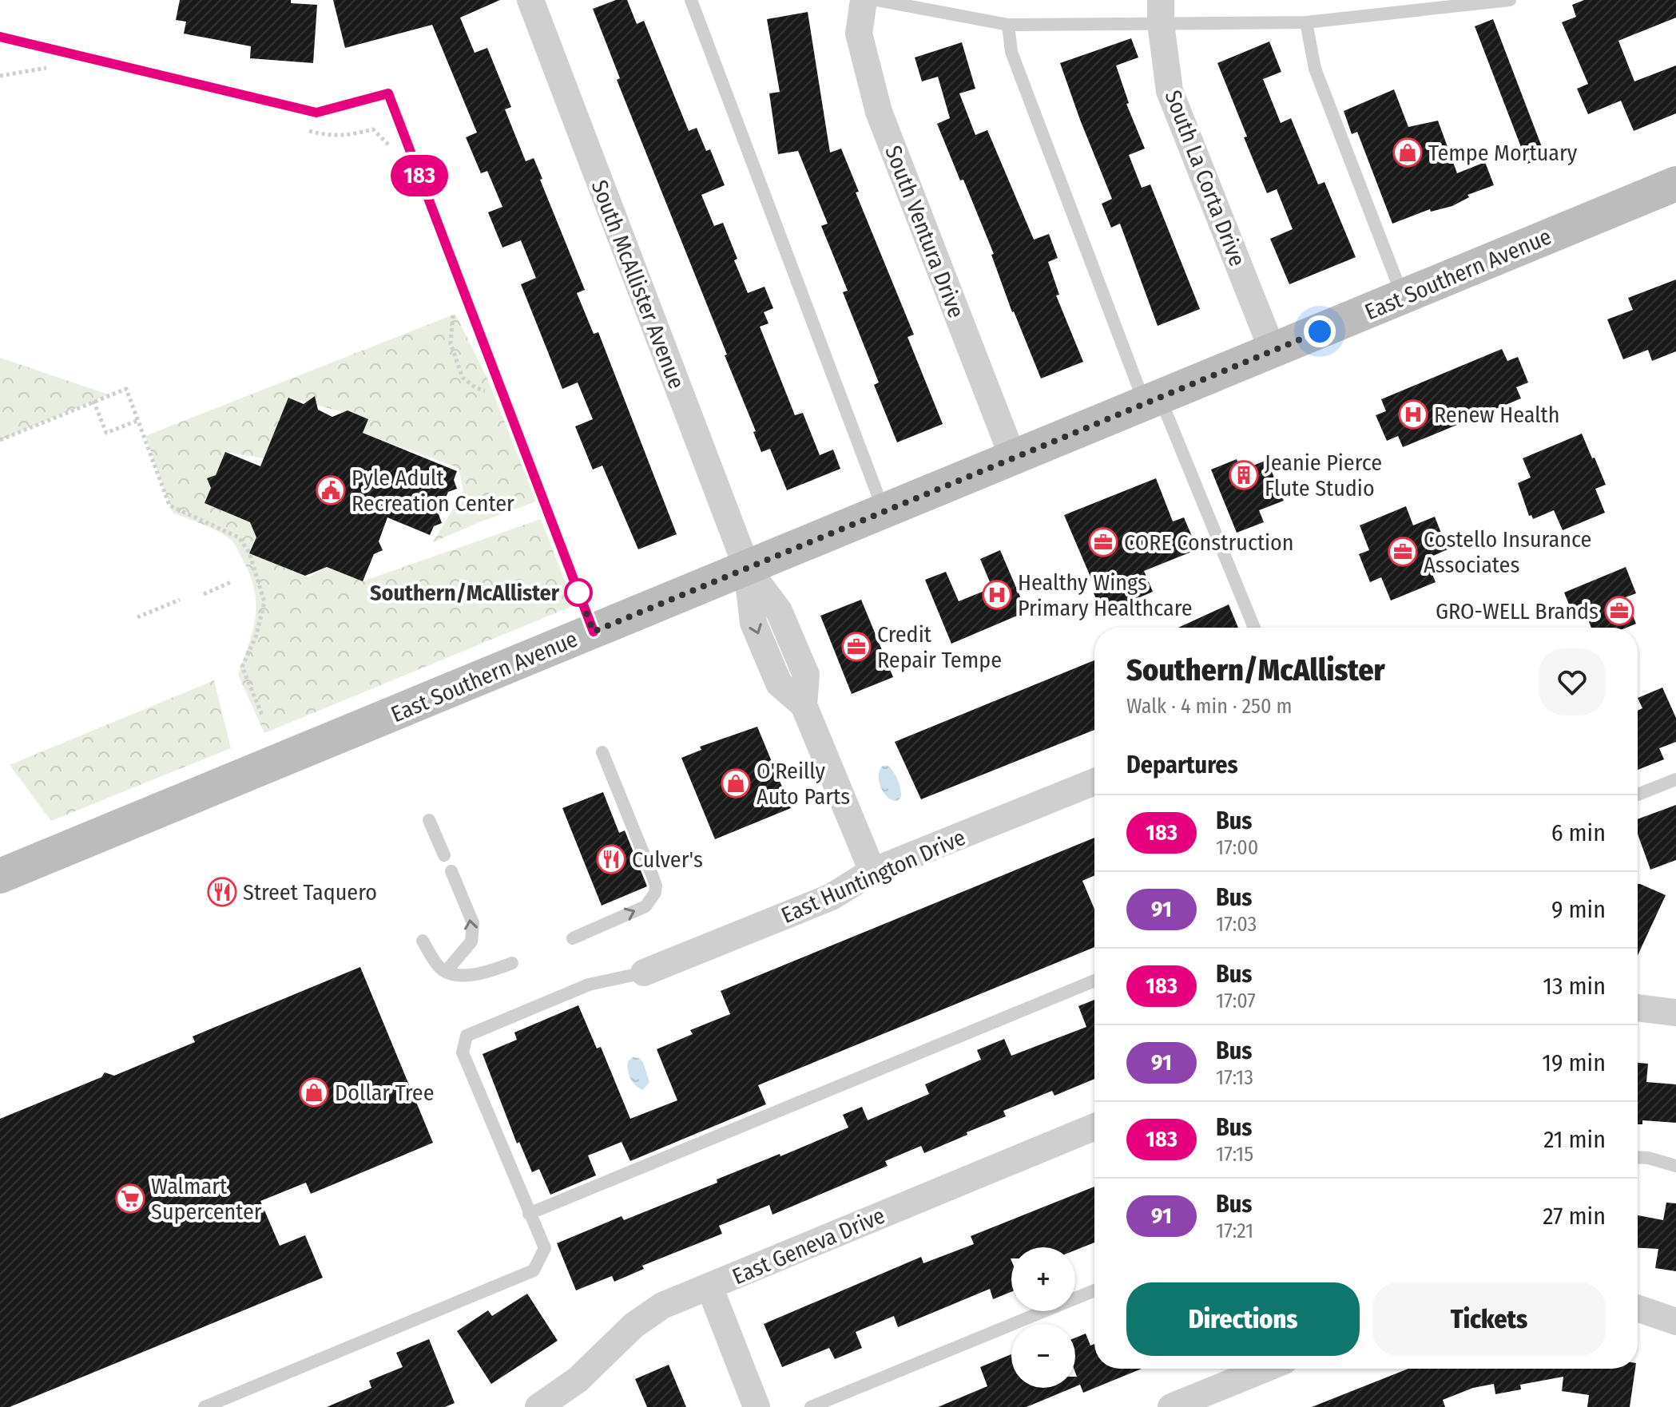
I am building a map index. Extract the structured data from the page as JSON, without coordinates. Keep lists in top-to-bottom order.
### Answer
{
  "streets": {
    "main road": ["East Southern Avenue"],
    "street": [
      "South La Corta Drive",
      "South Ventura Drive",
      "South McAllister Avenue",
      "East Huntington Drive",
      "East Geneva Drive"
    ]
  },
  "crossings": [
    ["South La Corta Drive", "East Southern Avenue"],
    ["South Ventura Drive", "East Southern Avenue"],
    ["East Southern Avenue", "South McAllister Avenue"],
    ["South McAllister Avenue", "East Huntington Drive"]
  ],
  "places": {
    "shop": ["Tempe Mortuary", "O'Reilly Auto Parts", "Dollar Tree"],
    "hospital": ["Renew Health", "Healthy Wings Primary Healthcare"],
    "building": ["Jeanie Pierce Flute Studio"],
    "public building": ["Pyle Adult Recreation Center"],
    "office": [
      "CORE Construction",
      "Costello Insurance Associates",
      "GRO-WELL Brands",
      "Credit Repair Tempe"
    ],
    "other": ["Southern/McAllister"],
    "restaurant": ["Culver's", "Street Taquero"],
    "supermarket": ["Walmart Supercenter"]
  },
  "lines": ["bus line 183"],
  "page": {
    "on_map": "183",
    "heading": [
      ["Southern/McAllister", "Walk · 4 min · 250 m"],
      "Departures"
    ],
    "list": [
      {
        "mark": "183",
        "name": "Bus",
        "note": "17:00",
        "value": "6 min"
      },
      {
        "mark": "91",
        "name": "Bus",
        "note": "17:03",
        "value": "9 min"
      },
      {
        "mark": "183",
        "name": "Bus",
        "note": "17:07",
        "value": "13 min"
      },
      {
        "mark": "91",
        "name": "Bus",
        "note": "17:13",
        "value": "19 min"
      },
      {
        "mark": "183",
        "name": "Bus",
        "note": "17:15",
        "value": "21 min"
      },
      {
        "mark": "91",
        "name": "Bus",
        "note": "17:21",
        "value": "27 min"
      }
    ],
    "map_buttons": ["+", "−"],
    "buttons": ["Directions", "Tickets"]
  }
}
